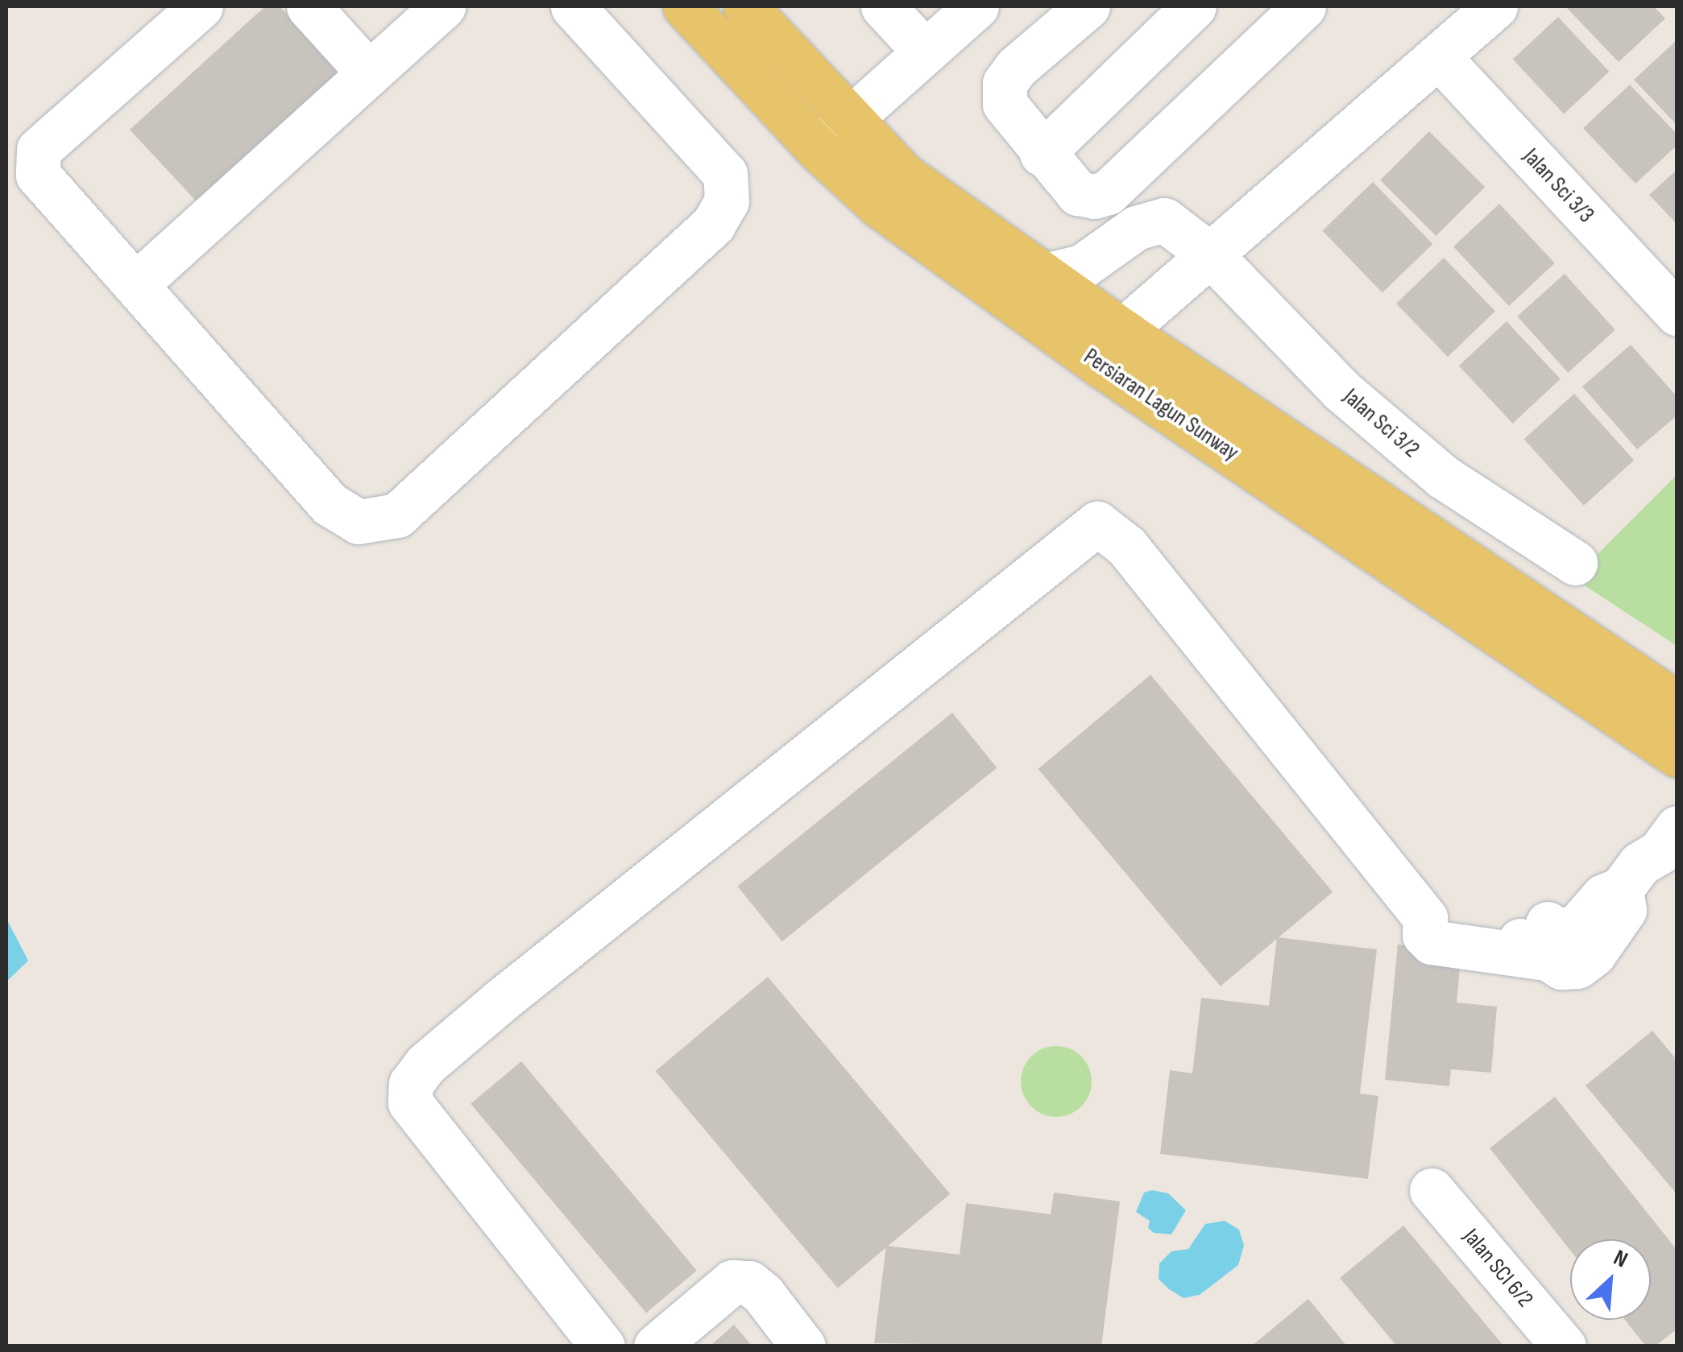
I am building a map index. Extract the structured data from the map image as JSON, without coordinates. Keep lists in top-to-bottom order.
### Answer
{
  "streets": {
    "main road": ["Persiaran Lagun Sunway"],
    "street": ["Jalan Sci 3/3", "Jalan Sci 3/2", "Jalan SCI 6/2"]
  },
  "crossings": [
    ["Persiaran Lagun Sunway", "Jalan Sci 3/2"]
  ],
  "north": "top right"
}
